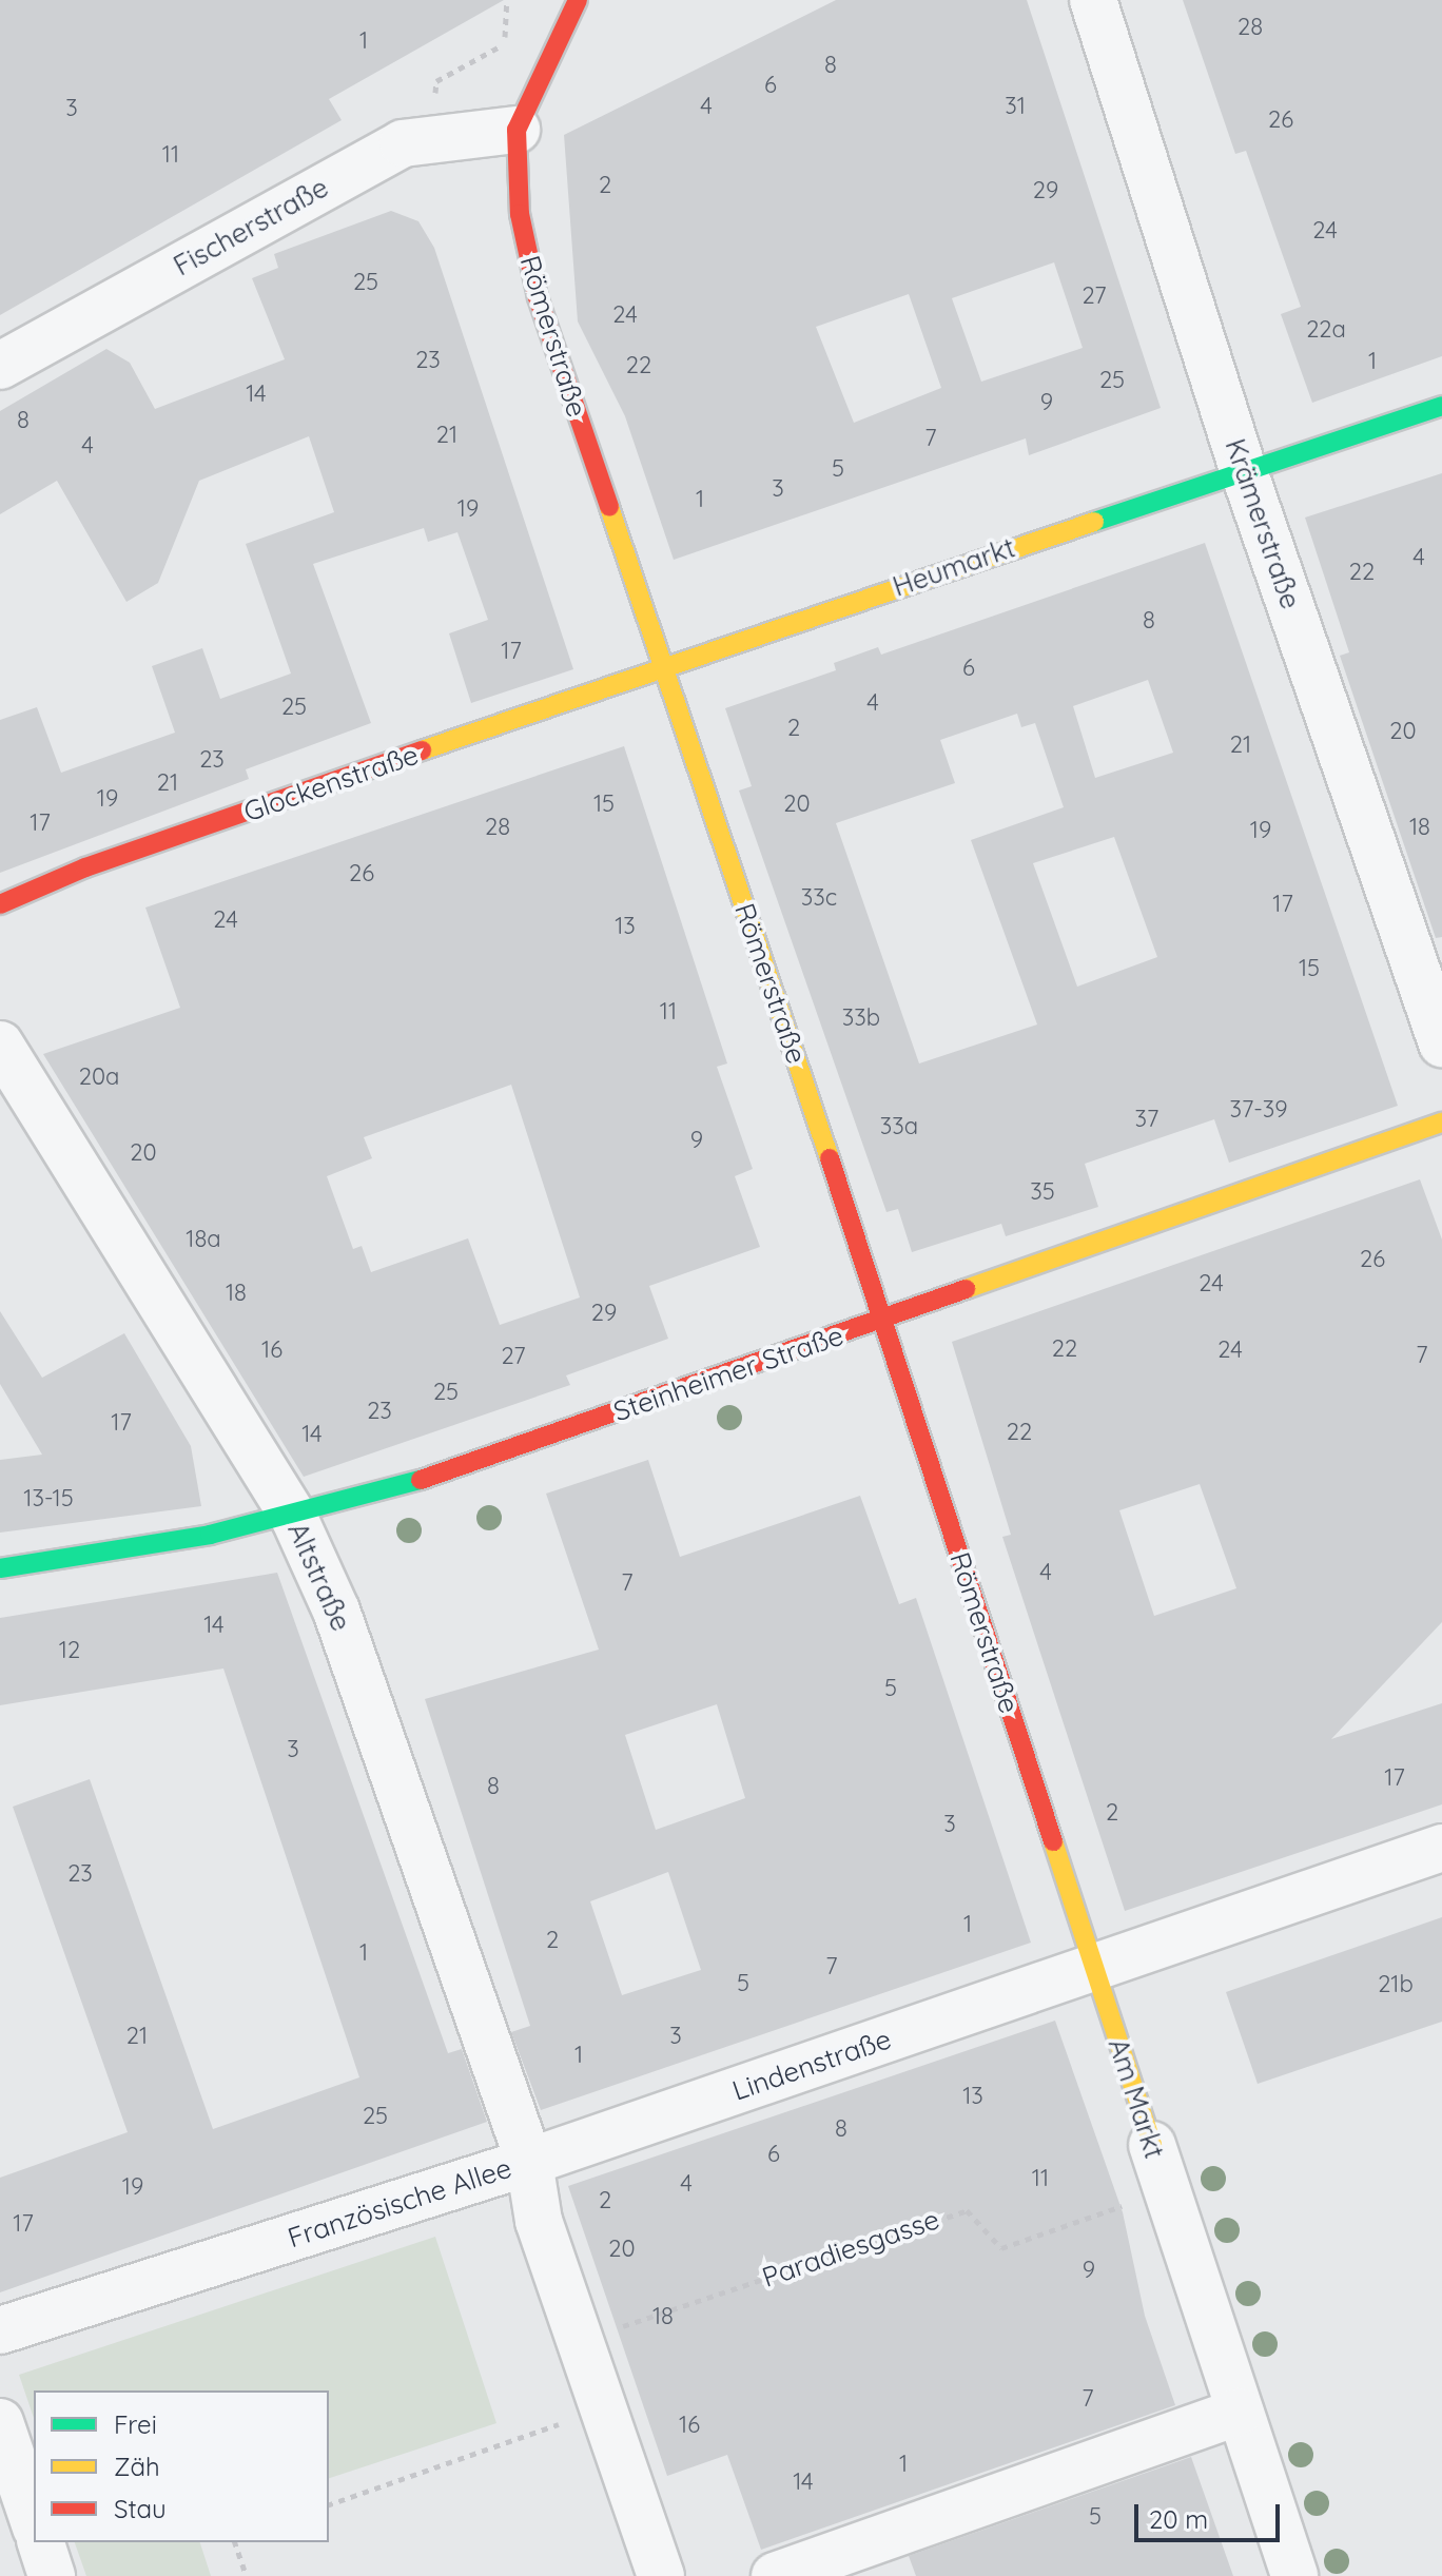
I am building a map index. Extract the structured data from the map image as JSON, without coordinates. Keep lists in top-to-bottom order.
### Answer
{
  "streets": {
    "street": [
      "Fischerstraße",
      "Römerstraße",
      "Krämerstraße",
      "Heumarkt",
      "Glockenstraße",
      "Steinheimer Straße",
      "Altstraße",
      "Lindenstraße",
      "Am Markt",
      "Französische Allee"
    ],
    "path": ["Paradiesgasse"]
  },
  "crossings": [
    ["Fischerstraße", "Römerstraße"],
    ["Römerstraße", "Heumarkt"],
    ["Römerstraße", "Glockenstraße"],
    ["Römerstraße", "Steinheimer Straße"],
    ["Römerstraße", "Lindenstraße"],
    ["Römerstraße", "Am Markt"],
    ["Krämerstraße", "Heumarkt"],
    ["Heumarkt", "Glockenstraße"],
    ["Steinheimer Straße", "Altstraße"],
    ["Altstraße", "Lindenstraße"],
    ["Altstraße", "Französische Allee"],
    ["Lindenstraße", "Am Markt"],
    ["Lindenstraße", "Französische Allee"],
    ["Am Markt", "Paradiesgasse"]
  ],
  "house_numbers": [
    "28",
    "1",
    "8",
    "6",
    "4",
    "31",
    "3",
    "26",
    "11",
    "2",
    "29",
    "24",
    "25",
    "27",
    "24",
    "22a",
    "23",
    "1",
    "22",
    "25",
    "14",
    "9",
    "8",
    "21",
    "7",
    "4",
    "5",
    "3",
    "1",
    "19",
    "4",
    "22",
    "8",
    "17",
    "6",
    "4",
    "25",
    "2",
    "20",
    "21",
    "23",
    "21",
    "19",
    "15",
    "20",
    "17",
    "28",
    "18",
    "19",
    "26",
    "33c",
    "17",
    "24",
    "13",
    "15",
    "11",
    "33b",
    "20a",
    "37-39",
    "37",
    "33a",
    "9",
    "20",
    "35",
    "18a",
    "26",
    "24",
    "18",
    "29",
    "22",
    "16",
    "24",
    "7",
    "27",
    "25",
    "23",
    "17",
    "22",
    "14",
    "13-15",
    "4",
    "7",
    "14",
    "12",
    "5",
    "3",
    "17",
    "8",
    "2",
    "3",
    "23",
    "1",
    "2",
    "1",
    "7",
    "5",
    "21b",
    "21",
    "3",
    "1",
    "13",
    "25",
    "8",
    "6",
    "11",
    "4",
    "19",
    "2",
    "17",
    "20",
    "9",
    "18",
    "7",
    "16",
    "1",
    "14",
    "5"
  ],
  "legend": ["Frei", "Zäh", "Stau"],
  "scale_bar": "20 m"
}
